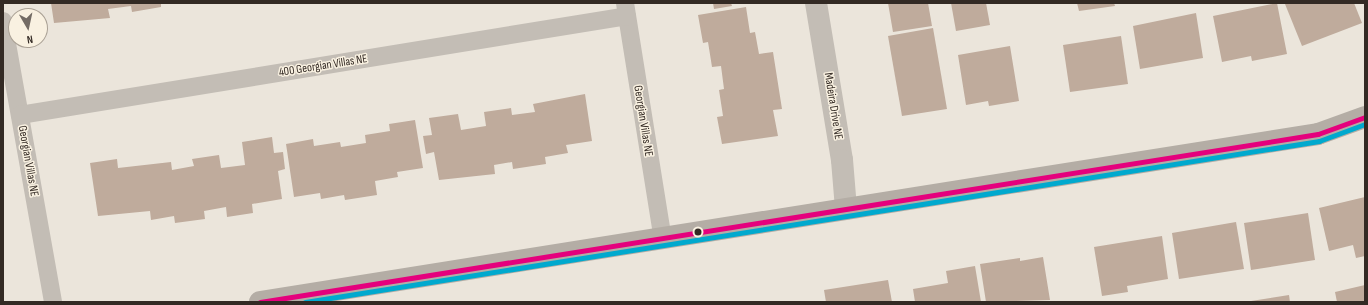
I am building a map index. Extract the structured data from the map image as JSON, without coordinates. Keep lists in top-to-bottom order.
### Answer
{
  "streets": {
    "street": ["Madeira Drive NE"],
    "lane": ["400 Georgian Villas NE", "Georgian Villas NE"]
  },
  "crossings": [
    ["400 Georgian Villas NE", "Georgian Villas NE"]
  ],
  "north": "bottom"
}
